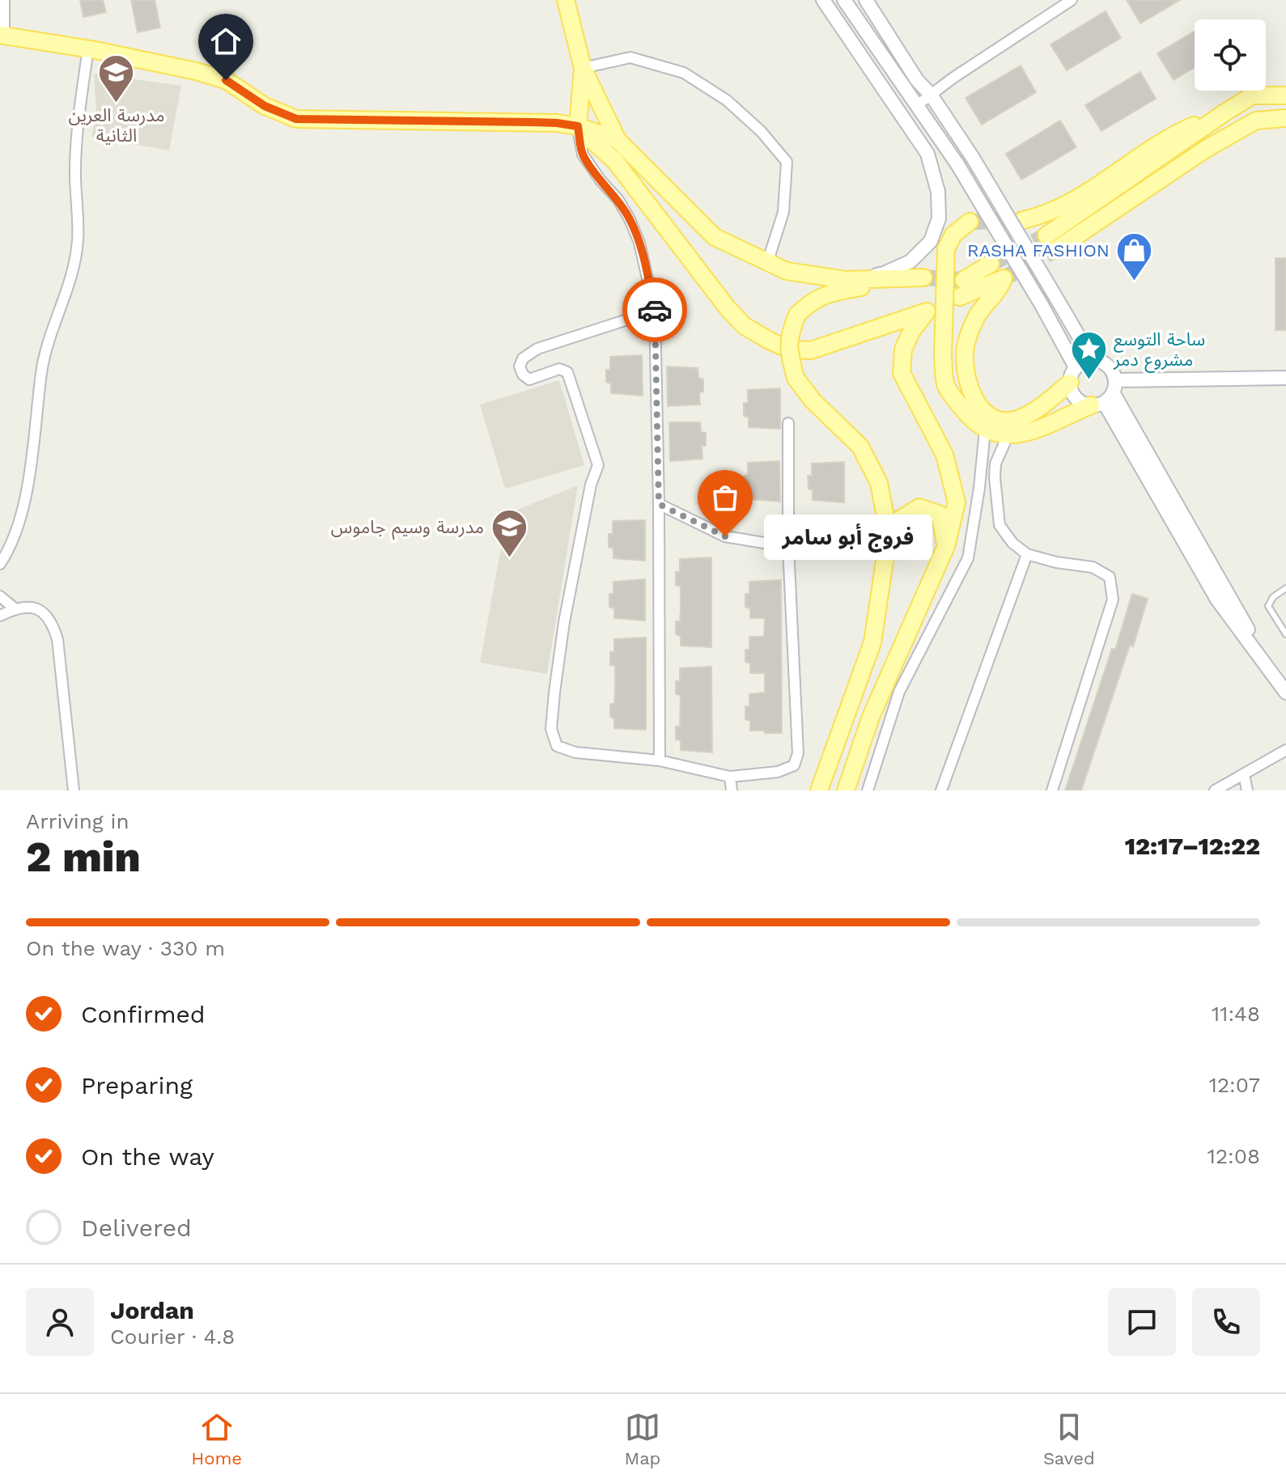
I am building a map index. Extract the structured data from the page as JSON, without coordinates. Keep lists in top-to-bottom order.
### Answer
{
  "places": {
    "school or university": ["مدرسة العرين الثانية", "مدرسة وسيم جاموس"],
    "shop": ["RASHA FASHION"],
    "place": ["ساحة التوسع مشروع دمر"],
    "other": ["فروج أبو سامر"]
  },
  "page": {
    "bubble": "فروج أبو سامر",
    "heading": ["2 min", "Arriving in", "12:17–12:22"],
    "panel": ["Jordan", "Courier · 4.8"],
    "bar": "On the way · 330 m",
    "list": [
      ["Confirmed", "11:48"],
      ["Preparing", "12:07"],
      ["On the way", "12:08"],
      "Delivered"
    ],
    "tabs": ["Home", "Map", "Saved"]
  }
}
